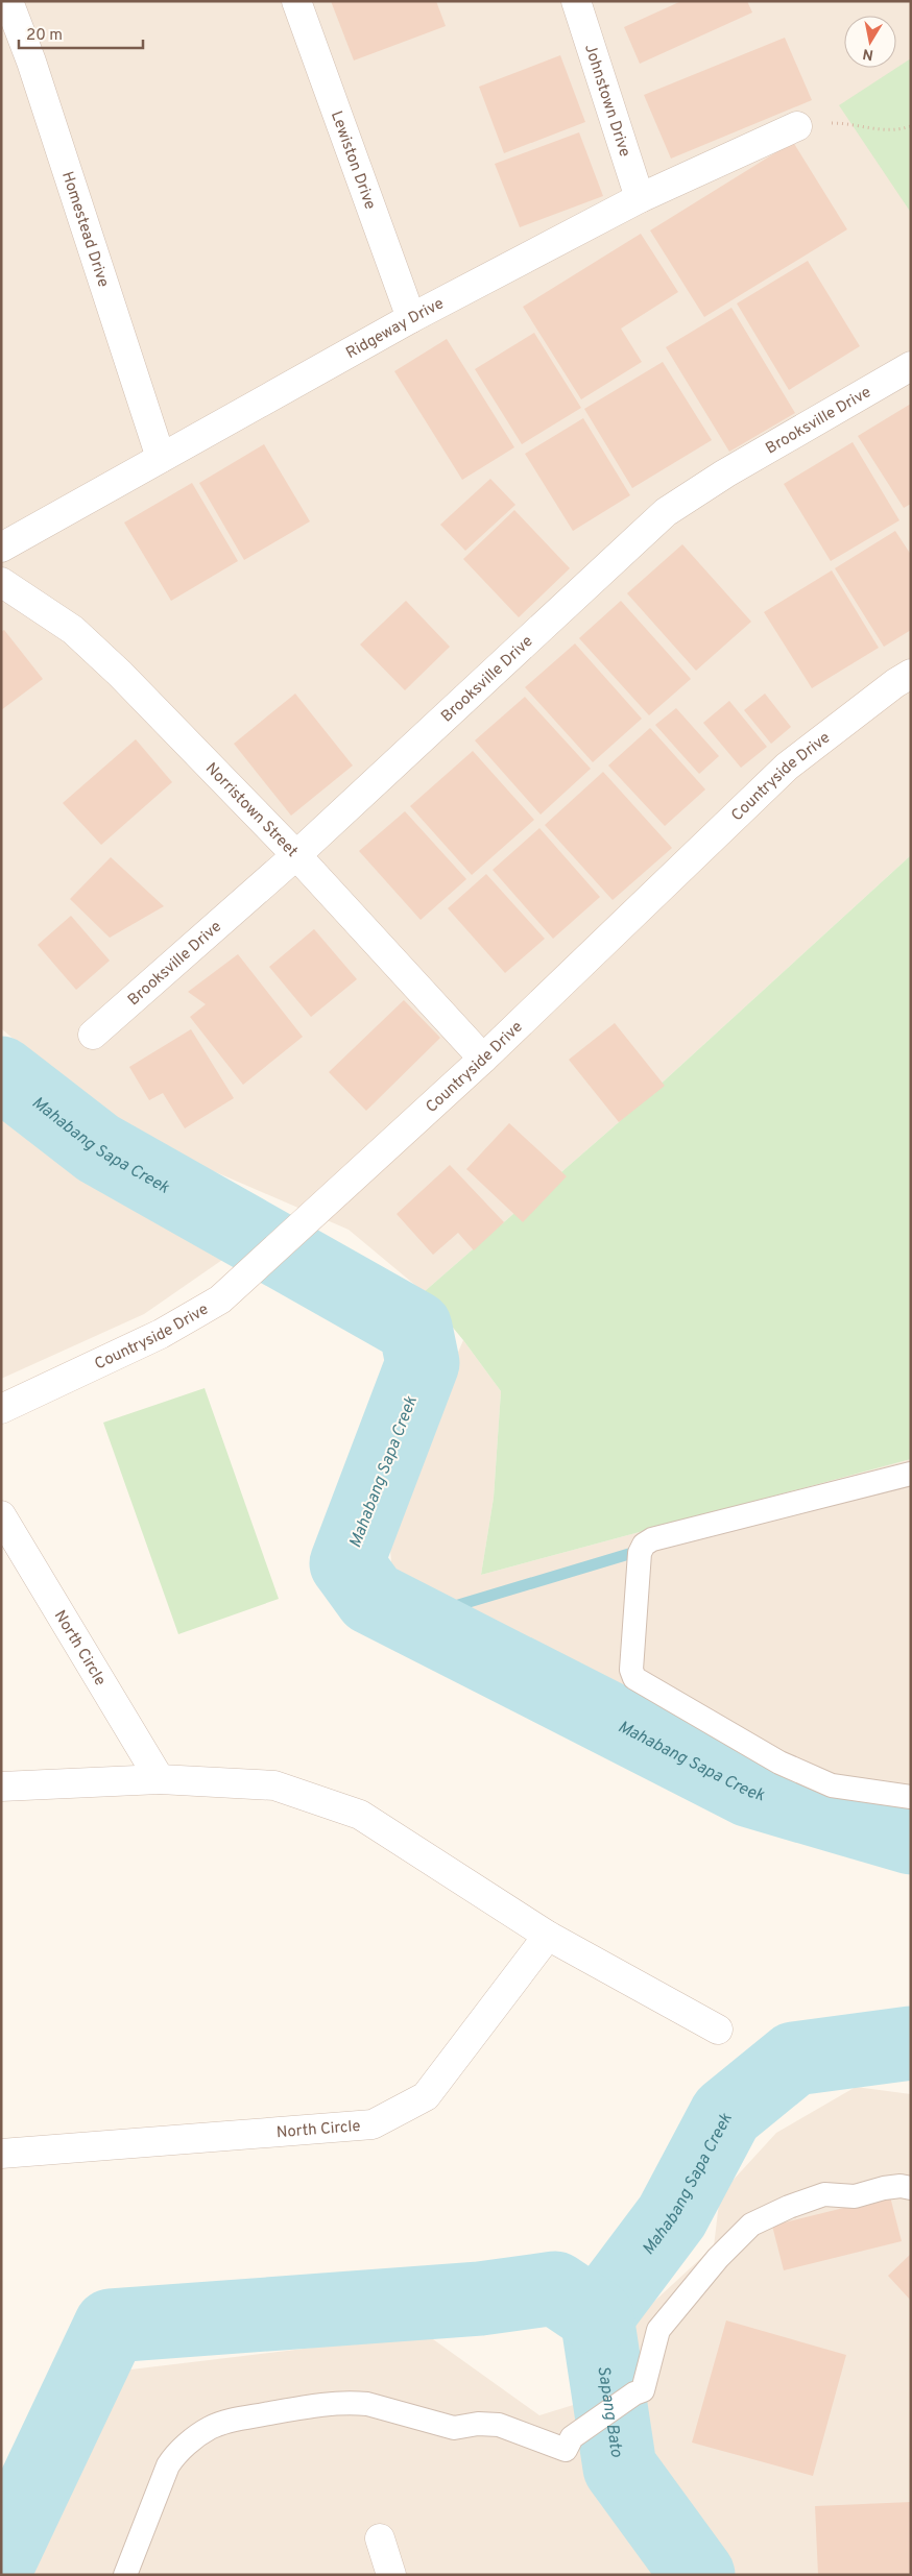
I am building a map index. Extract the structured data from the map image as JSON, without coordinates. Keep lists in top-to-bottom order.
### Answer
{
  "streets": {
    "street": [
      "Johnstown Drive",
      "Lewiston Drive",
      "Homestead Drive",
      "Ridgeway Drive",
      "Brooksville Drive",
      "Countryside Drive",
      "Norristown Street",
      "North Circle"
    ]
  },
  "crossings": [
    ["Johnstown Drive", "Ridgeway Drive"],
    ["Lewiston Drive", "Ridgeway Drive"],
    ["Homestead Drive", "Ridgeway Drive"],
    ["Brooksville Drive", "Norristown Street"],
    ["Countryside Drive", "Norristown Street"]
  ],
  "water": ["Mahabang Sapa Creek", "Sapang Bato"],
  "scale_bar": "20 m",
  "north": "bottom"
}
